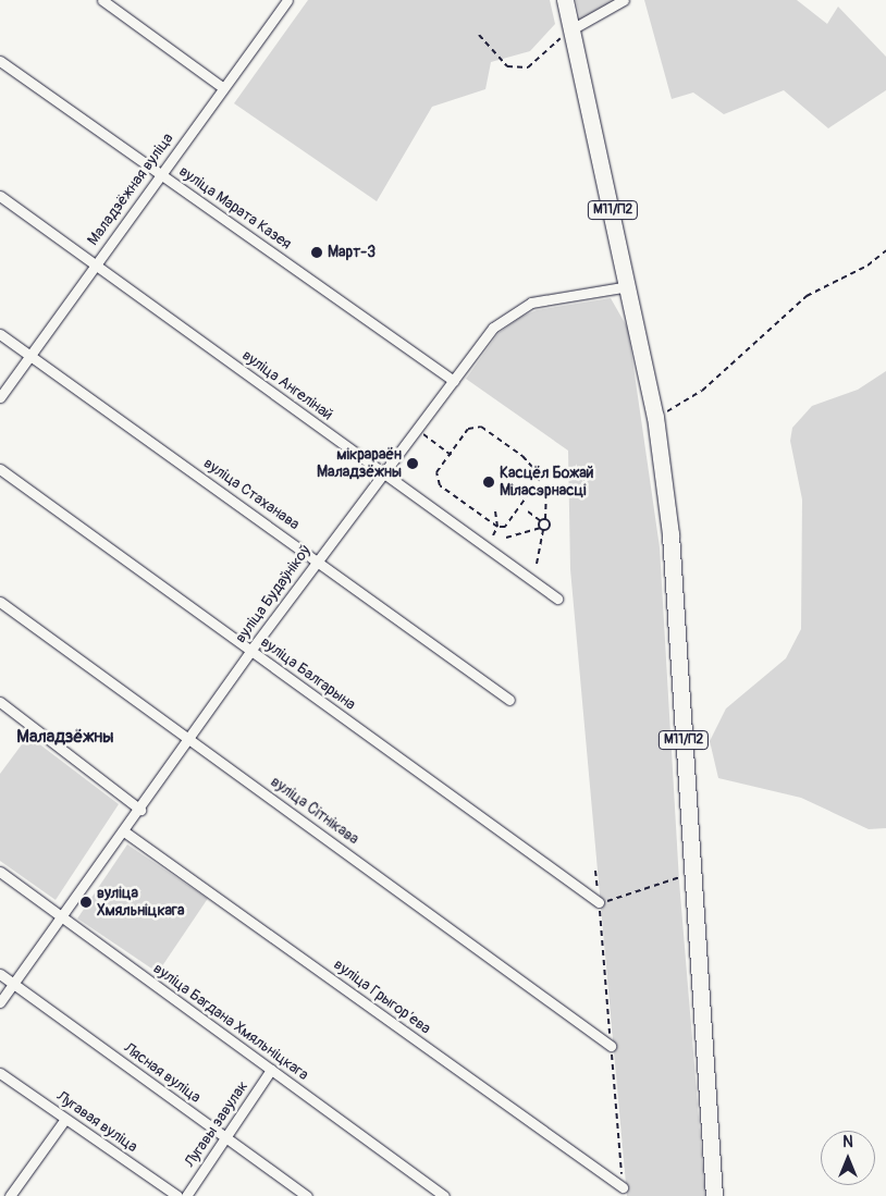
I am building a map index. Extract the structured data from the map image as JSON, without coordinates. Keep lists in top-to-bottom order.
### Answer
{
  "streets": {
    "highway": ["М11/П2"],
    "street": [
      "Маладзёжная вуліца",
      "вуліца Марата Казея",
      "вуліца Ангелінай",
      "вуліца Стаханава",
      "вуліца Будаўнікоў",
      "вуліца Балгарына",
      "вуліца Сітнікава",
      "вуліца Грыгорʼева",
      "вуліца Багдана Хмяльніцкага",
      "Лясная вуліца",
      "Лугавая вуліца",
      "Лугавы завулак"
    ]
  },
  "crossings": [
    ["Маладзёжная вуліца", "вуліца Марата Казея"],
    ["Маладзёжная вуліца", "вуліца Ангелінай"],
    ["Маладзёжная вуліца", "вуліца Стаханава"],
    ["вуліца Марата Казея", "вуліца Будаўнікоў"],
    ["М11/П2", "вуліца Будаўнікоў"],
    ["вуліца Ангелінай", "вуліца Будаўнікоў"],
    ["вуліца Стаханава", "вуліца Будаўнікоў"],
    ["вуліца Будаўнікоў", "вуліца Балгарына"],
    ["вуліца Будаўнікоў", "вуліца Сітнікава"],
    ["вуліца Будаўнікоў", "вуліца Грыгорʼева"],
    ["вуліца Будаўнікоў", "вуліца Багдана Хмяльніцкага"],
    ["вуліца Будаўнікоў", "Лясная вуліца"],
    ["вуліца Багдана Хмяльніцкага", "Лугавы завулак"],
    ["Лясная вуліца", "Лугавы завулак"]
  ],
  "districts": ["Маладзёжны"],
  "places": [
    "Март-3",
    "мікрараён Маладзёжны",
    "Касцёл Божай Міласэрнасці",
    "вуліца Хмяльніцкага"
  ],
  "north": "top"
}
